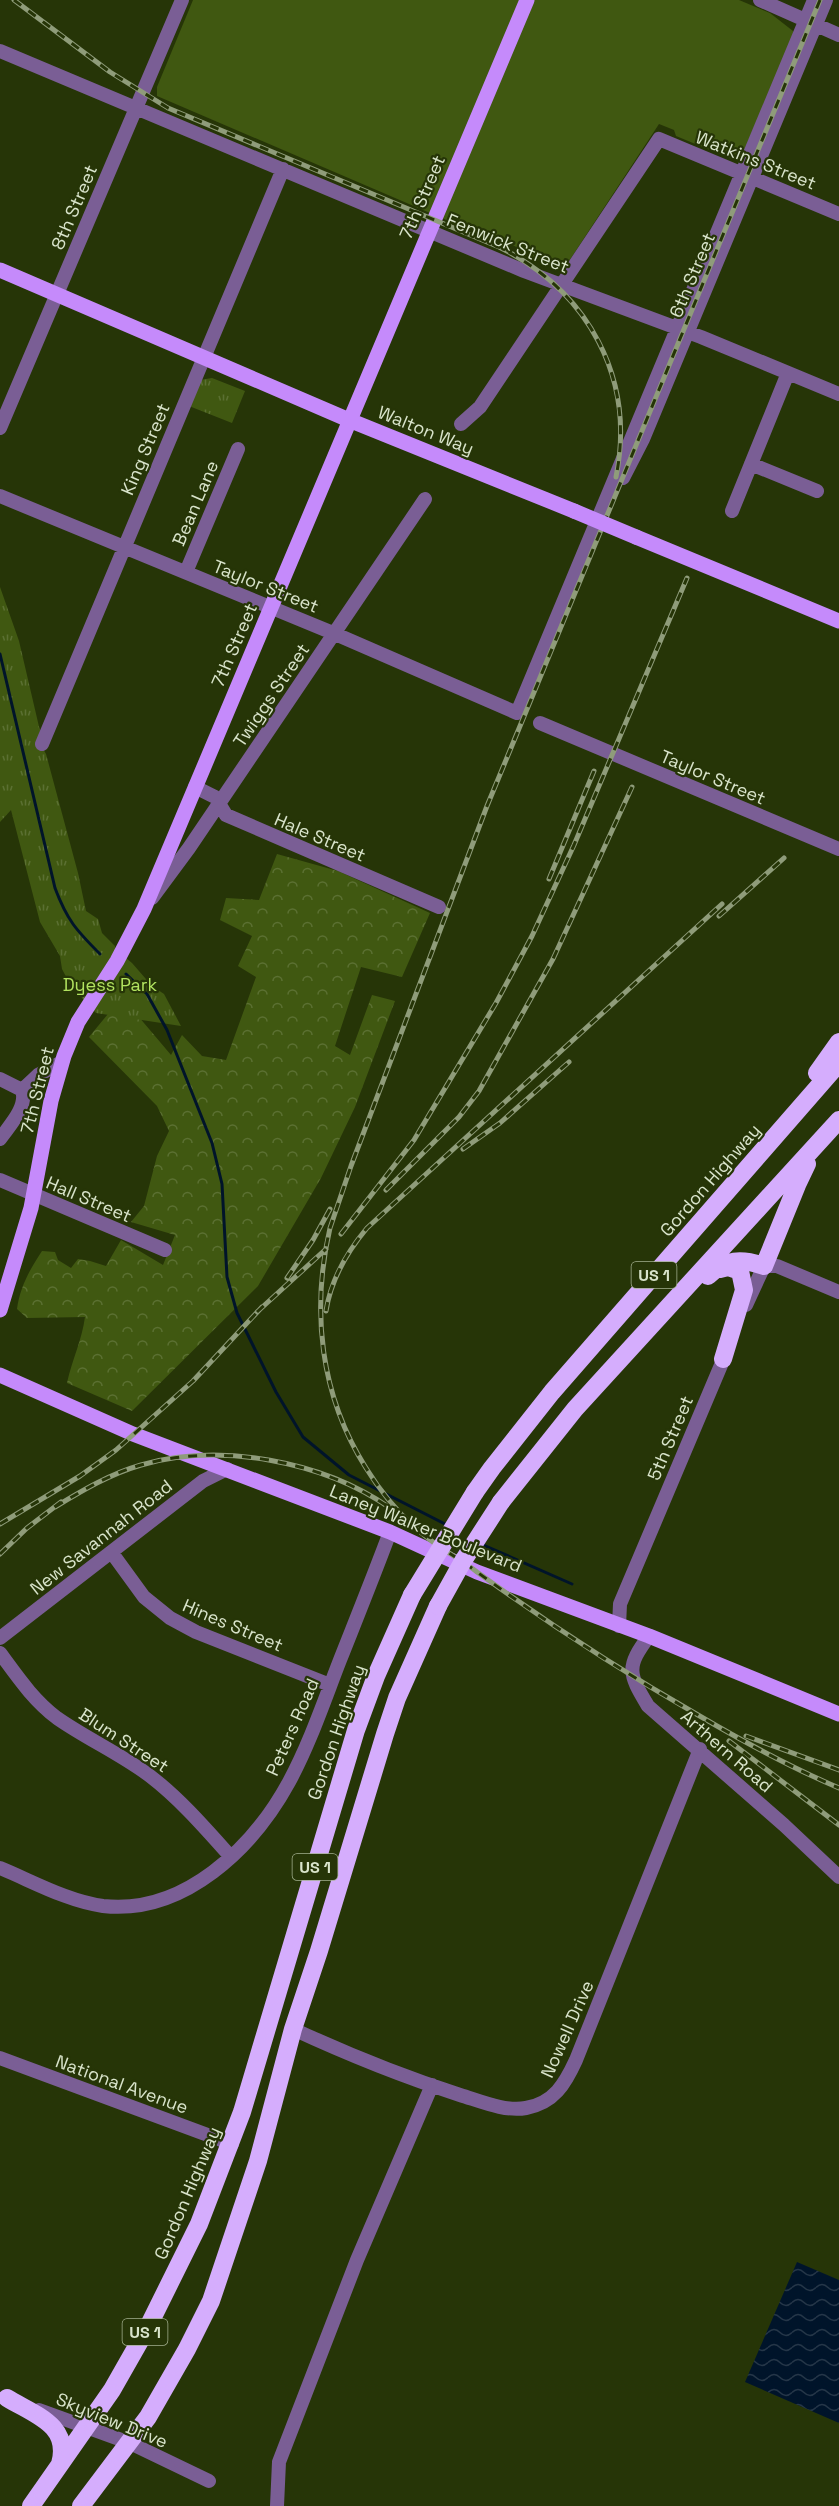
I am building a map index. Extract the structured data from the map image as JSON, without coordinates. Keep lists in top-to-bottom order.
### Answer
{
  "streets": {
    "highway": ["Gordon Highway", "US 1"],
    "main road": ["7th Street", "Walton Way", "Laney Walker Boulevard"],
    "street": [
      "Watkins Street",
      "8th Street",
      "Fenwick Street",
      "6th Street",
      "King Street",
      "Bean Lane",
      "Taylor Street",
      "Twiggs Street",
      "Hale Street",
      "Hall Street",
      "5th Street",
      "New Savannah Road",
      "Hines Street",
      "Peters Road",
      "Blum Street",
      "Arthern Road",
      "Nowell Drive",
      "National Avenue",
      "Skyview Drive"
    ]
  },
  "crossings": [
    ["Watkins Street", "Fenwick Street"],
    ["Watkins Street", "6th Street"],
    ["7th Street", "Fenwick Street"],
    ["7th Street", "Walton Way"],
    ["7th Street", "Taylor Street"],
    ["7th Street", "Twiggs Street"],
    ["7th Street", "Hale Street"],
    ["7th Street", "Hall Street"],
    ["8th Street", "Fenwick Street"],
    ["8th Street", "Walton Way"],
    ["Fenwick Street", "6th Street"],
    ["Fenwick Street", "King Street"],
    ["6th Street", "Taylor Street"],
    ["Walton Way", "King Street"],
    ["King Street", "Taylor Street"],
    ["Bean Lane", "Taylor Street"],
    ["Taylor Street", "Twiggs Street"],
    ["Twiggs Street", "Hale Street"],
    ["Gordon Highway", "National Avenue"],
    ["Gordon Highway", "Skyview Drive"],
    ["US 1", "Nowell Drive"],
    ["US 1", "Skyview Drive"],
    ["5th Street", "Laney Walker Boulevard"],
    ["Laney Walker Boulevard", "New Savannah Road"],
    ["Laney Walker Boulevard", "Peters Road"],
    ["Laney Walker Boulevard", "Arthern Road"],
    ["New Savannah Road", "Hines Street"],
    ["Hines Street", "Peters Road"],
    ["Peters Road", "Blum Street"],
    ["Arthern Road", "Nowell Drive"]
  ],
  "parks": ["Dyess Park"]
}
